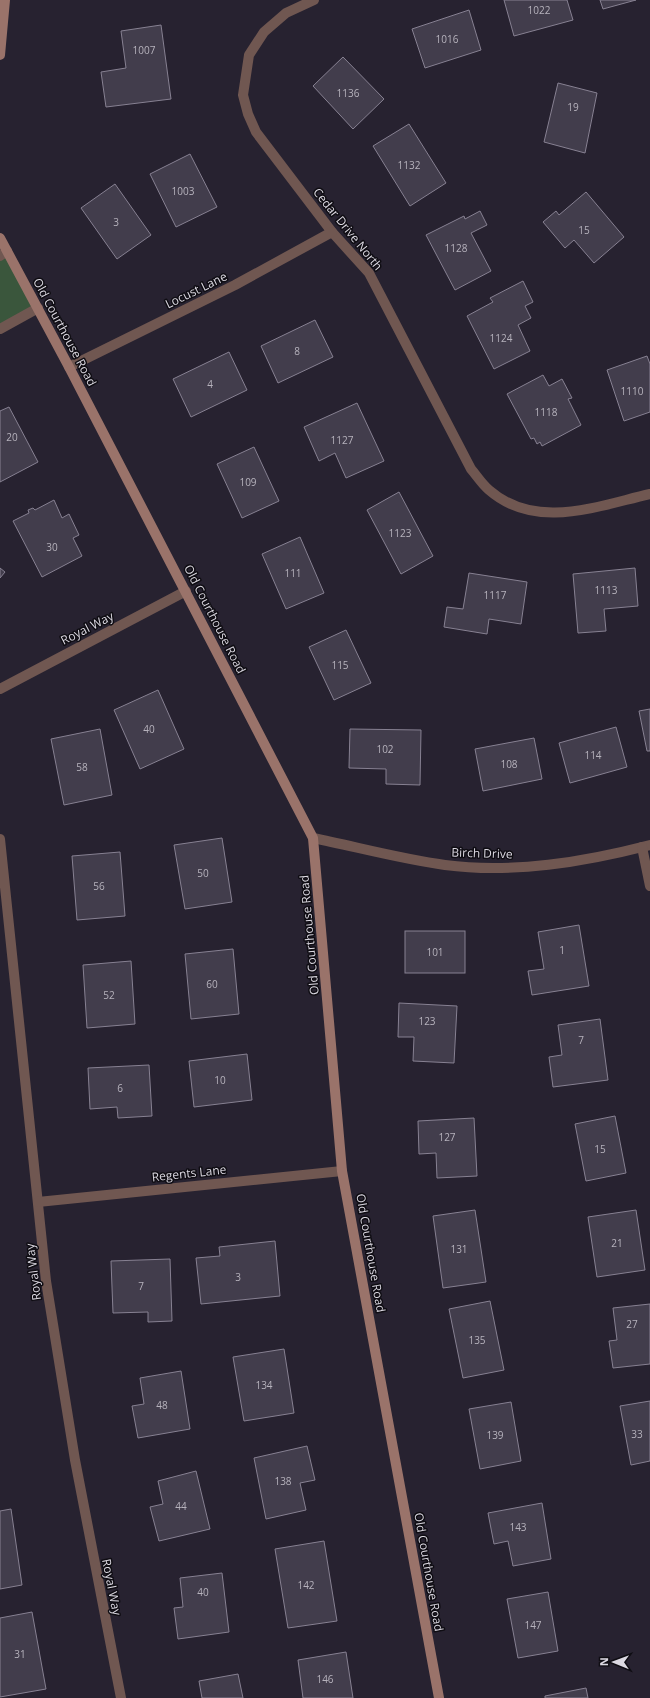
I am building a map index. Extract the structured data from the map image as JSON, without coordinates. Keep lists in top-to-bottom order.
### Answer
{
  "streets": {
    "street": [
      "Cedar Drive North",
      "Locust Lane",
      "Old Courthouse Road",
      "Royal Way",
      "Birch Drive",
      "Regents Lane"
    ]
  },
  "crossings": [
    ["Cedar Drive North", "Locust Lane"],
    ["Locust Lane", "Old Courthouse Road"],
    ["Old Courthouse Road", "Royal Way"],
    ["Old Courthouse Road", "Birch Drive"],
    ["Old Courthouse Road", "Regents Lane"],
    ["Royal Way", "Regents Lane"]
  ],
  "house_numbers": [
    "1022",
    "1016",
    "1007",
    "1136",
    "19",
    "1132",
    "1003",
    "3",
    "15",
    "1128",
    "1124",
    "8",
    "4",
    "1110",
    "1118",
    "20",
    "1127",
    "109",
    "1123",
    "30",
    "111",
    "1113",
    "1117",
    "115",
    "40",
    "102",
    "114",
    "108",
    "58",
    "50",
    "56",
    "1",
    "101",
    "60",
    "52",
    "123",
    "7",
    "10",
    "6",
    "127",
    "15",
    "21",
    "131",
    "3",
    "7",
    "27",
    "135",
    "134",
    "48",
    "33",
    "139",
    "138",
    "44",
    "143",
    "142",
    "40",
    "147",
    "31",
    "146"
  ],
  "north": "left"
}
